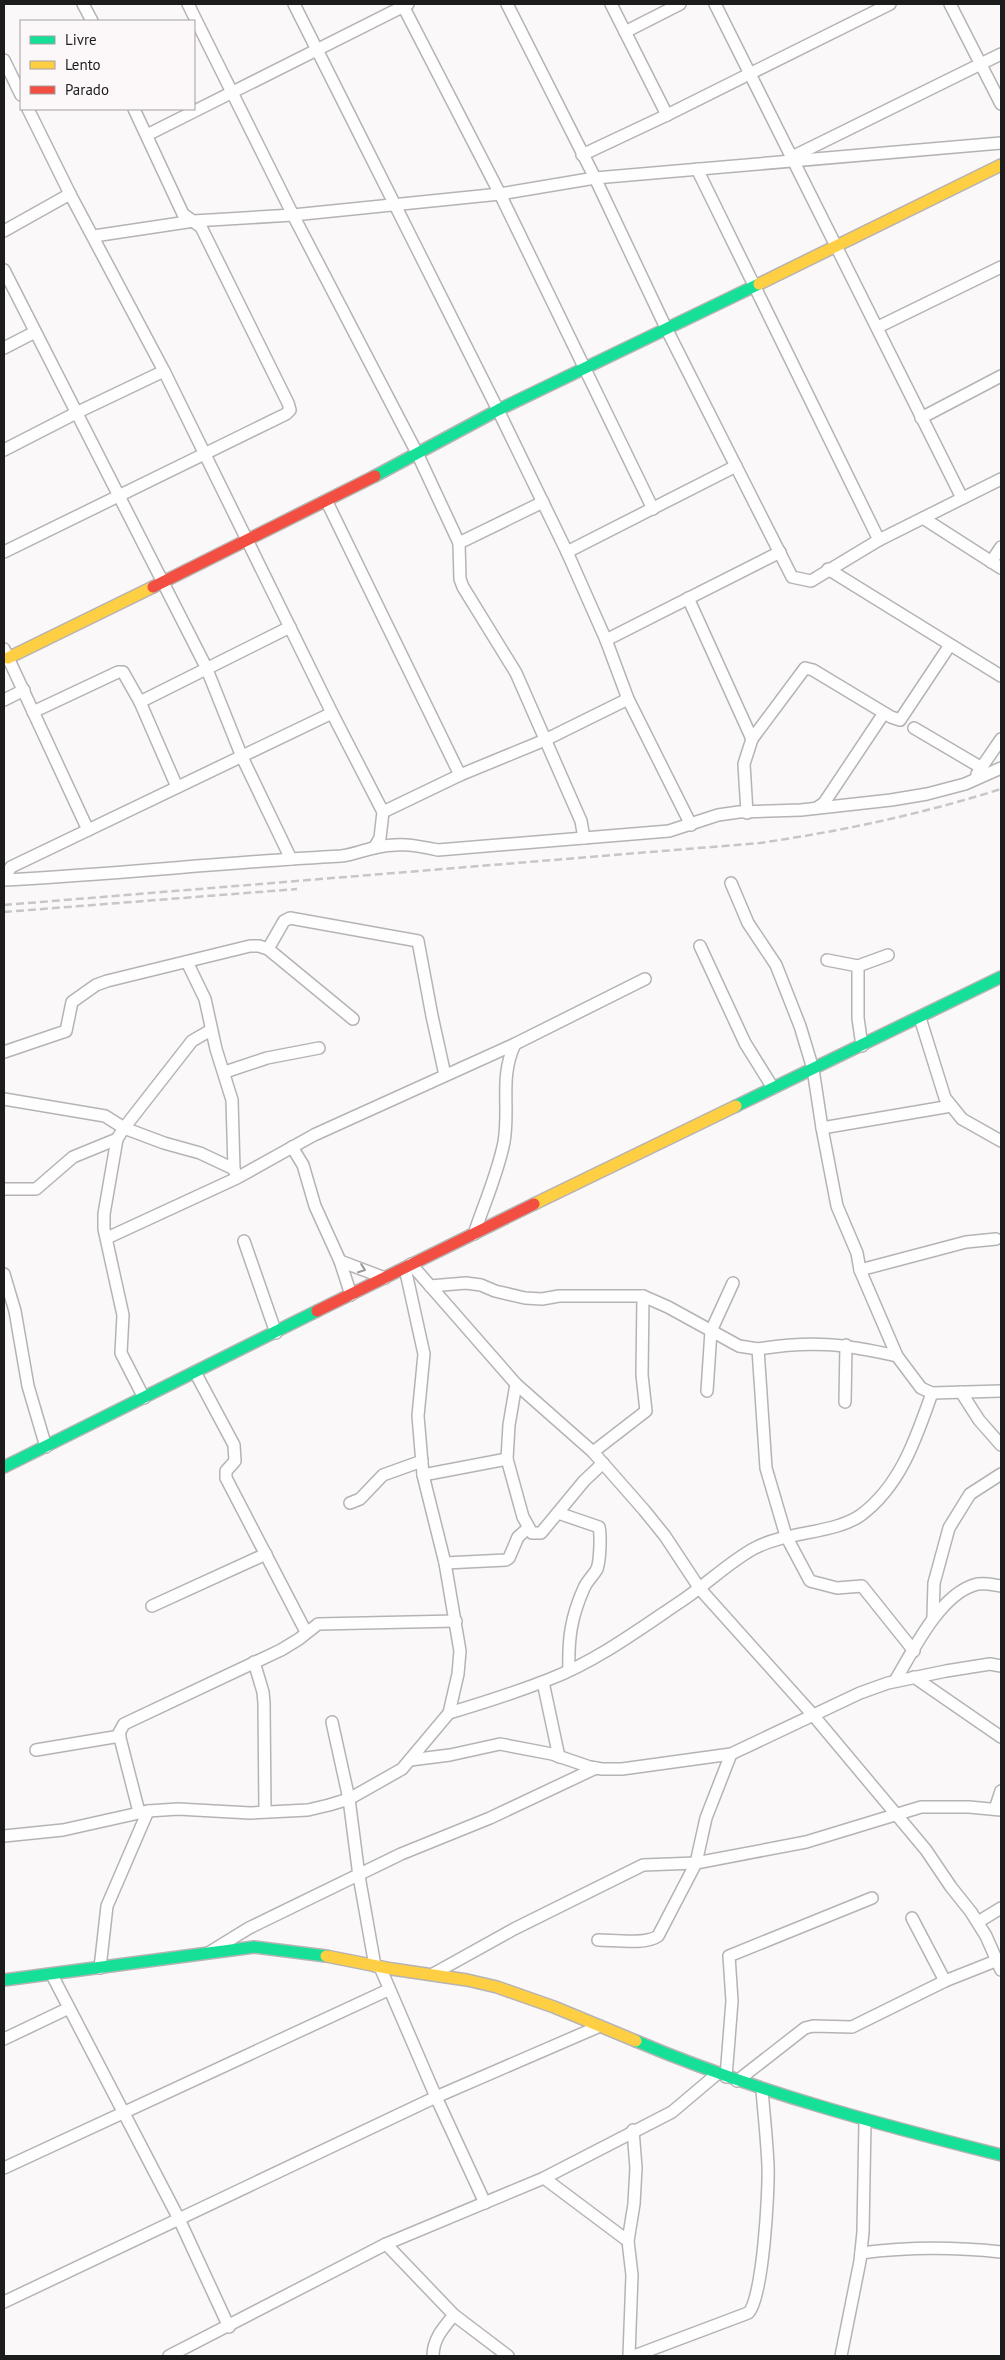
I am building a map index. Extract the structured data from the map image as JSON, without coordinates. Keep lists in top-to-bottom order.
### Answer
{
  "legend": ["Livre", "Lento", "Parado"]
}
